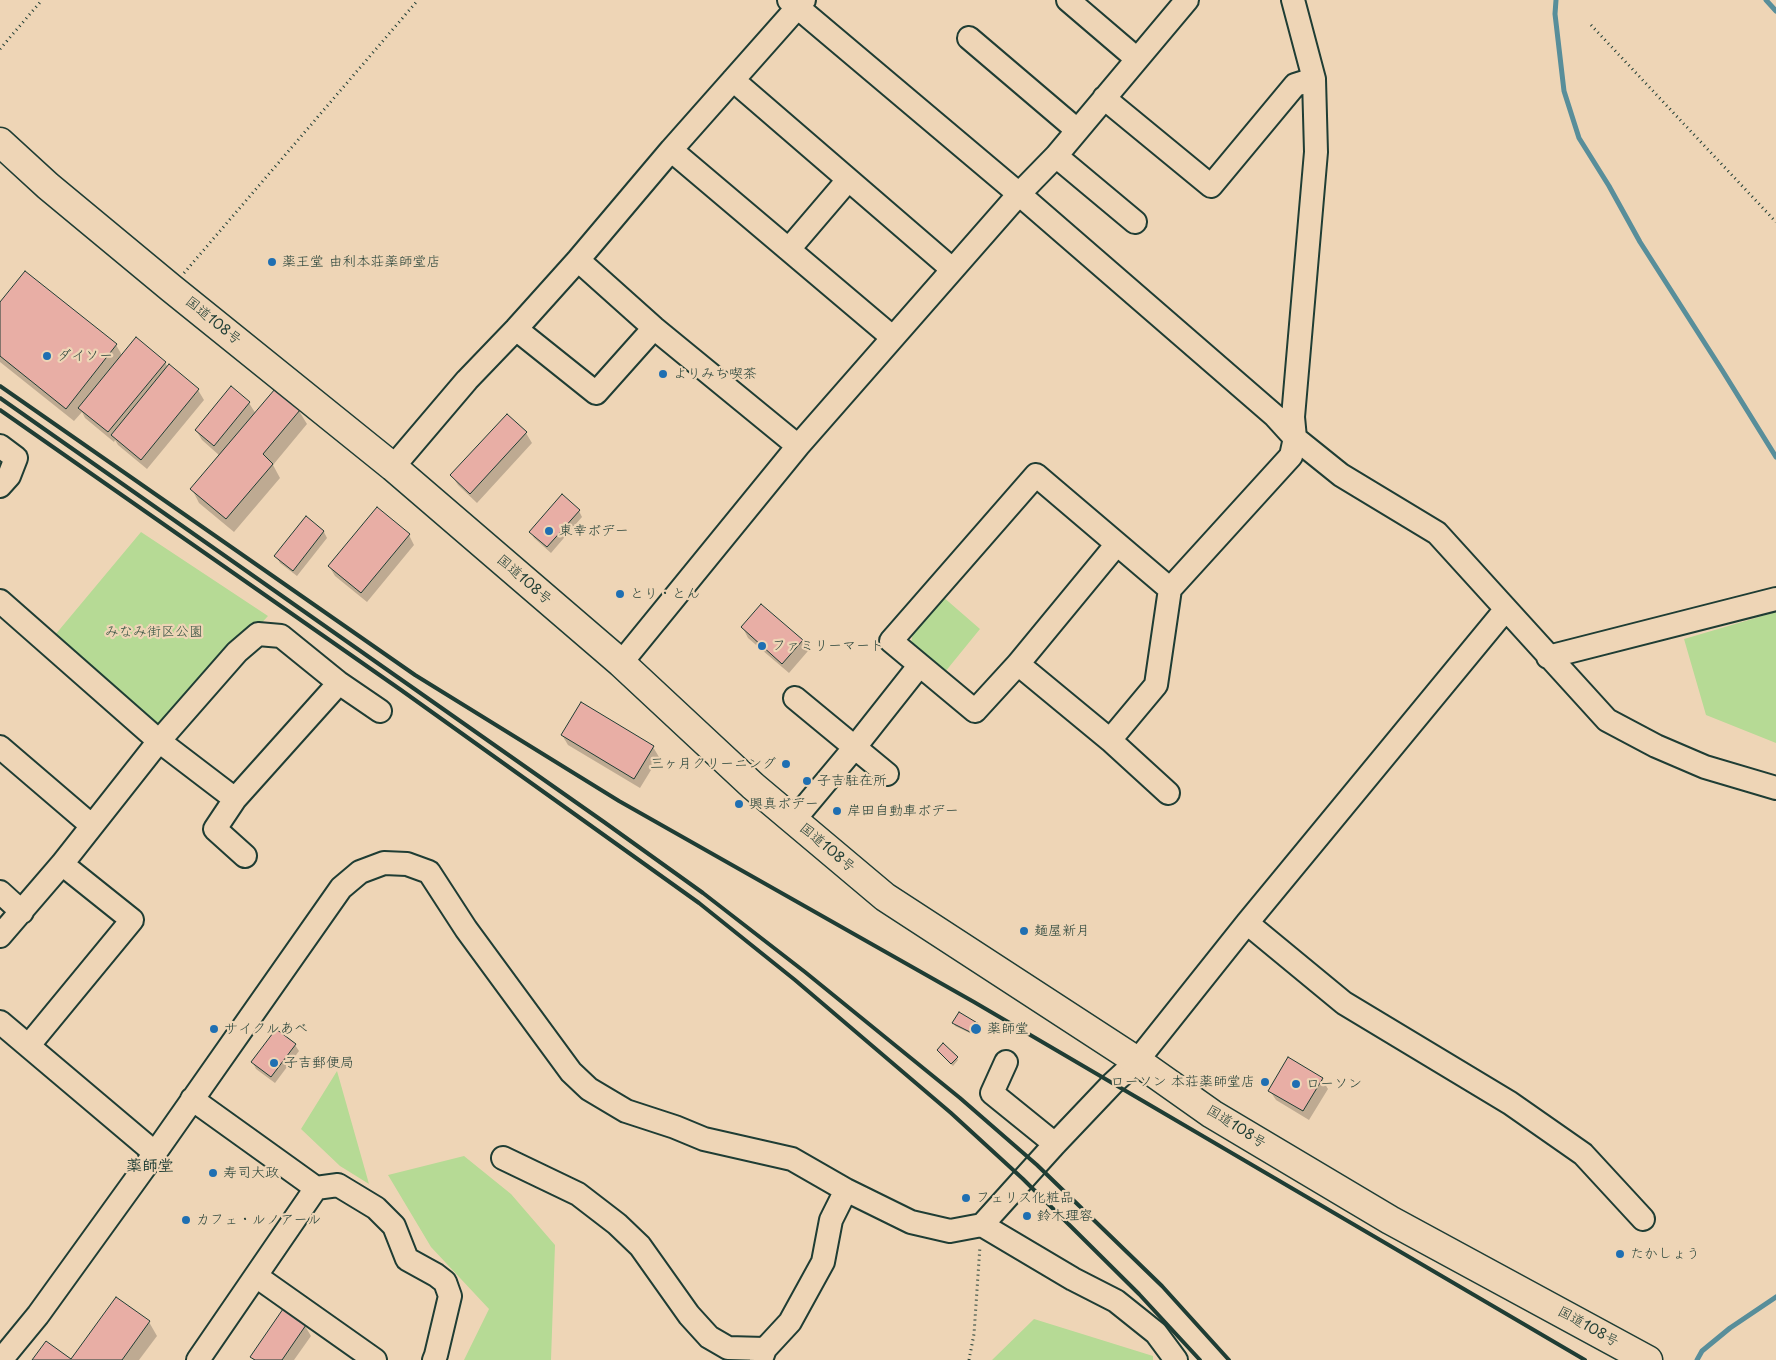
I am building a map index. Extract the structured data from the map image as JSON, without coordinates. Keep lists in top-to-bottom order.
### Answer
{
  "streets": {
    "highway": ["国道108号"]
  },
  "districts": ["薬師堂"],
  "parks": ["みなみ街区公園"],
  "places": [
    "薬王堂 由利本荘薬師堂店",
    "ダイソー",
    "よりみち喫茶",
    "東幸ボデー",
    "とり・とん",
    "ファミリーマート",
    "三ヶ月クリーニング",
    "子吉駐在所",
    "興真ボデー",
    "岸田自動車ボデー",
    "麺屋新月",
    "サイクルあべ",
    "薬師堂",
    "子吉郵便局",
    "ローソン 本荘薬師堂店",
    "ローソン",
    "寿司大政",
    "フェリス化粧品",
    "鈴木理容",
    "カフェ・ルノアール",
    "たかしょう"
  ]
}
